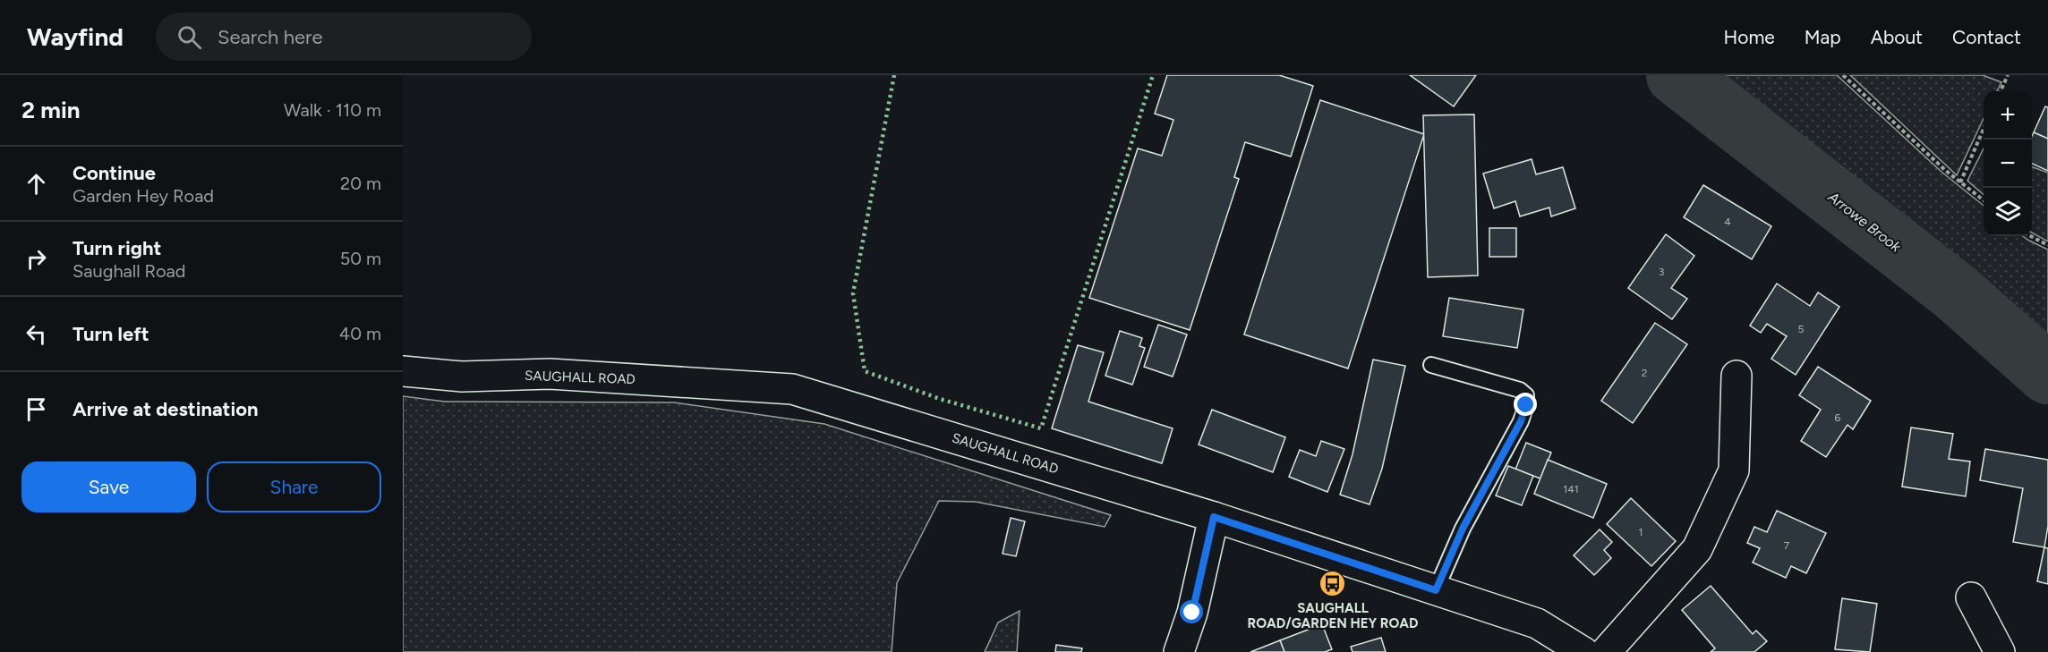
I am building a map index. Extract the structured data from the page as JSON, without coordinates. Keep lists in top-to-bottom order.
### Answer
{
  "streets": {
    "street": ["SAUGHALL ROAD"]
  },
  "water": ["Arrowe Brook"],
  "places": {
    "bus stop": ["SAUGHALL ROAD/GARDEN HEY ROAD"]
  },
  "house_numbers": [
    "4",
    "3",
    "5",
    "2",
    "6",
    "141",
    "1",
    "7"
  ],
  "page": {
    "header": "Wayfind",
    "search": "Search here",
    "nav": [
      "Home",
      "Map",
      "About",
      "Contact"
    ],
    "heading": ["2 min", "Walk · 110 m"],
    "map_buttons": ["+", "−"],
    "list": [
      ["Continue", "Garden Hey Road", "20 m"],
      ["Turn right", "Saughall Road", "50 m"],
      ["Turn left", "40 m"],
      "Arrive at destination"
    ],
    "buttons": ["Save", "Share"]
  }
}
